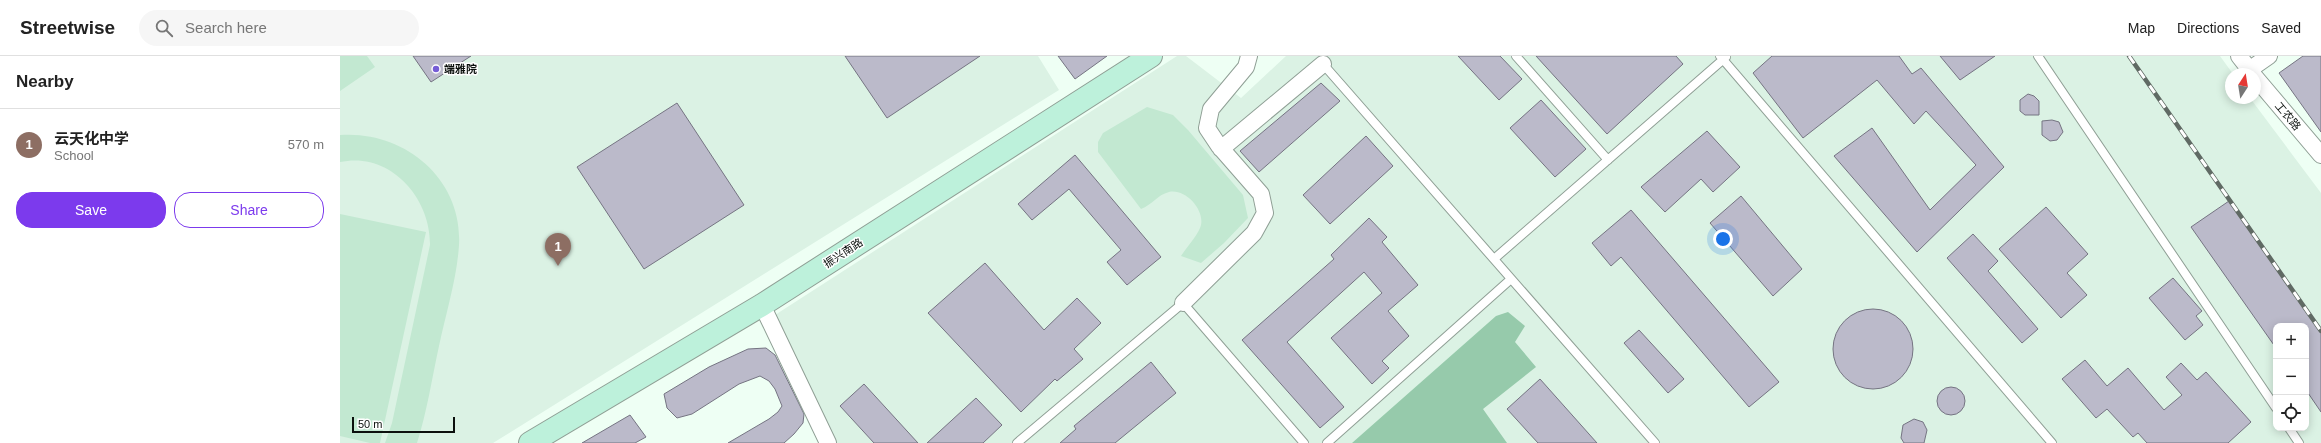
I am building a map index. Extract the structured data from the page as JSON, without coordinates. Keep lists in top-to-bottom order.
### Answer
{
  "streets": {
    "main road": ["振兴南路"],
    "street": ["工农路"]
  },
  "places": ["端雅院"],
  "scale_bar": "50 m",
  "north": "top",
  "page": {
    "header": "Streetwise",
    "search": "Search here",
    "nav": ["Map", "Directions", "Saved"],
    "heading": "Nearby",
    "list": [
      {
        "mark": "1",
        "name": "云天化中学",
        "note": "School",
        "value": "570 m"
      }
    ],
    "buttons": ["Save", "Share"],
    "pins": "1",
    "map_buttons": ["+", "−"],
    "scale": "50 m"
  }
}
